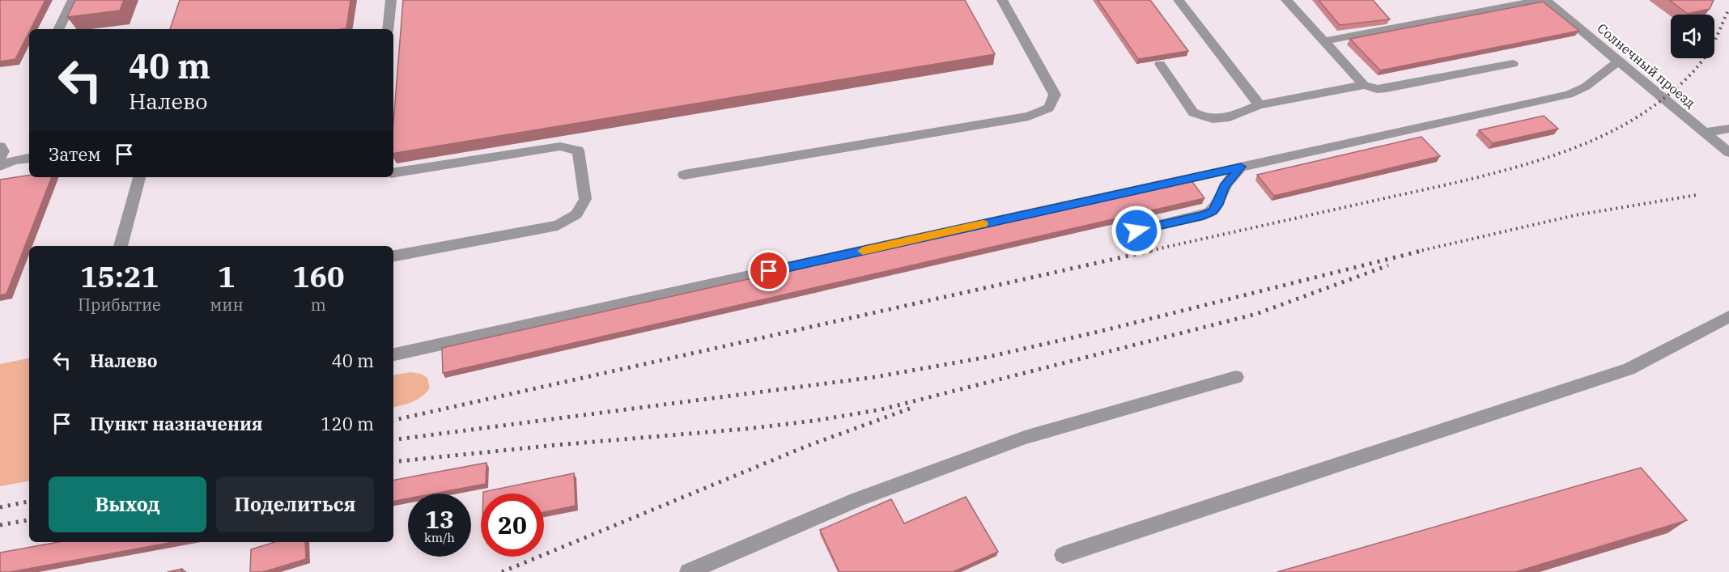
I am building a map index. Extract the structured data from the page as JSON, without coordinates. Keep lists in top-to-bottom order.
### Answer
{
  "streets": {
    "lane": ["Солнечный проезд"]
  },
  "page": {
    "turn": ["40 m", "Налево"],
    "then": "Затем",
    "eta": [
      "15:21",
      "Прибытие",
      "1",
      "мин",
      "160",
      "m"
    ],
    "list": [
      {
        "name": "Налево",
        "value": "40 m"
      },
      {
        "name": "Пункт назначения",
        "value": "120 m"
      }
    ],
    "buttons": ["Выход", "Поделиться"],
    "speed": "13 km/h",
    "limit": "20"
  }
}
